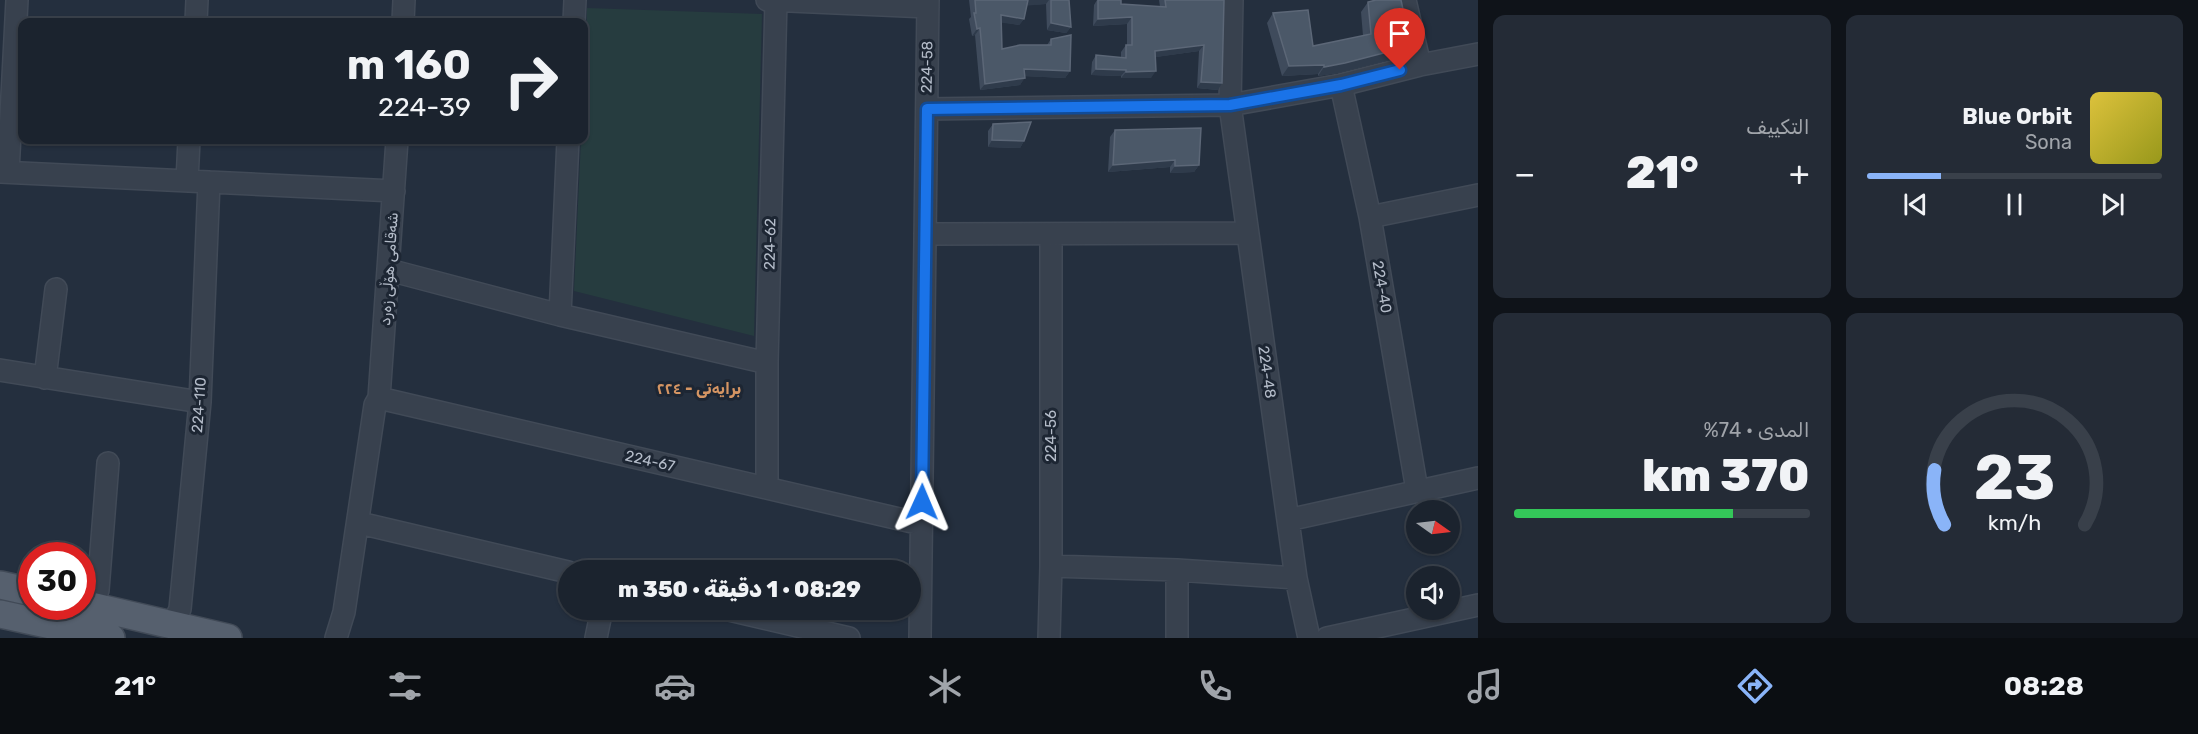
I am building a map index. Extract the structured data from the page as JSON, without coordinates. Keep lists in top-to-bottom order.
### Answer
{
  "streets": {
    "street": [
      "224-58",
      "224-62",
      "شەقامی هۆڵی زەرد",
      "224-40",
      "224-48",
      "224-110",
      "224-56",
      "224-67"
    ]
  },
  "crossings": [
    ["224-58", "224-67"],
    ["224-62", "224-67"],
    ["شەقامی هۆڵی زەرد", "224-67"]
  ],
  "districts": ["برایەتی - ٢٢٤"],
  "north": "right",
  "page": {
    "tile": [
      "التكييف",
      ["المدى · 74%", "370 km"]
    ],
    "turn": ["160 m", "224-39"],
    "song": ["Blue Orbit", "Sona"],
    "heat": ["−", "21°", "+"],
    "limit": "30",
    "trip": "08:29 · 1 دقيقة · 350 m",
    "tabs": ["08:28", "21°"],
    "gauge": ["23", "km/h"]
  }
}
